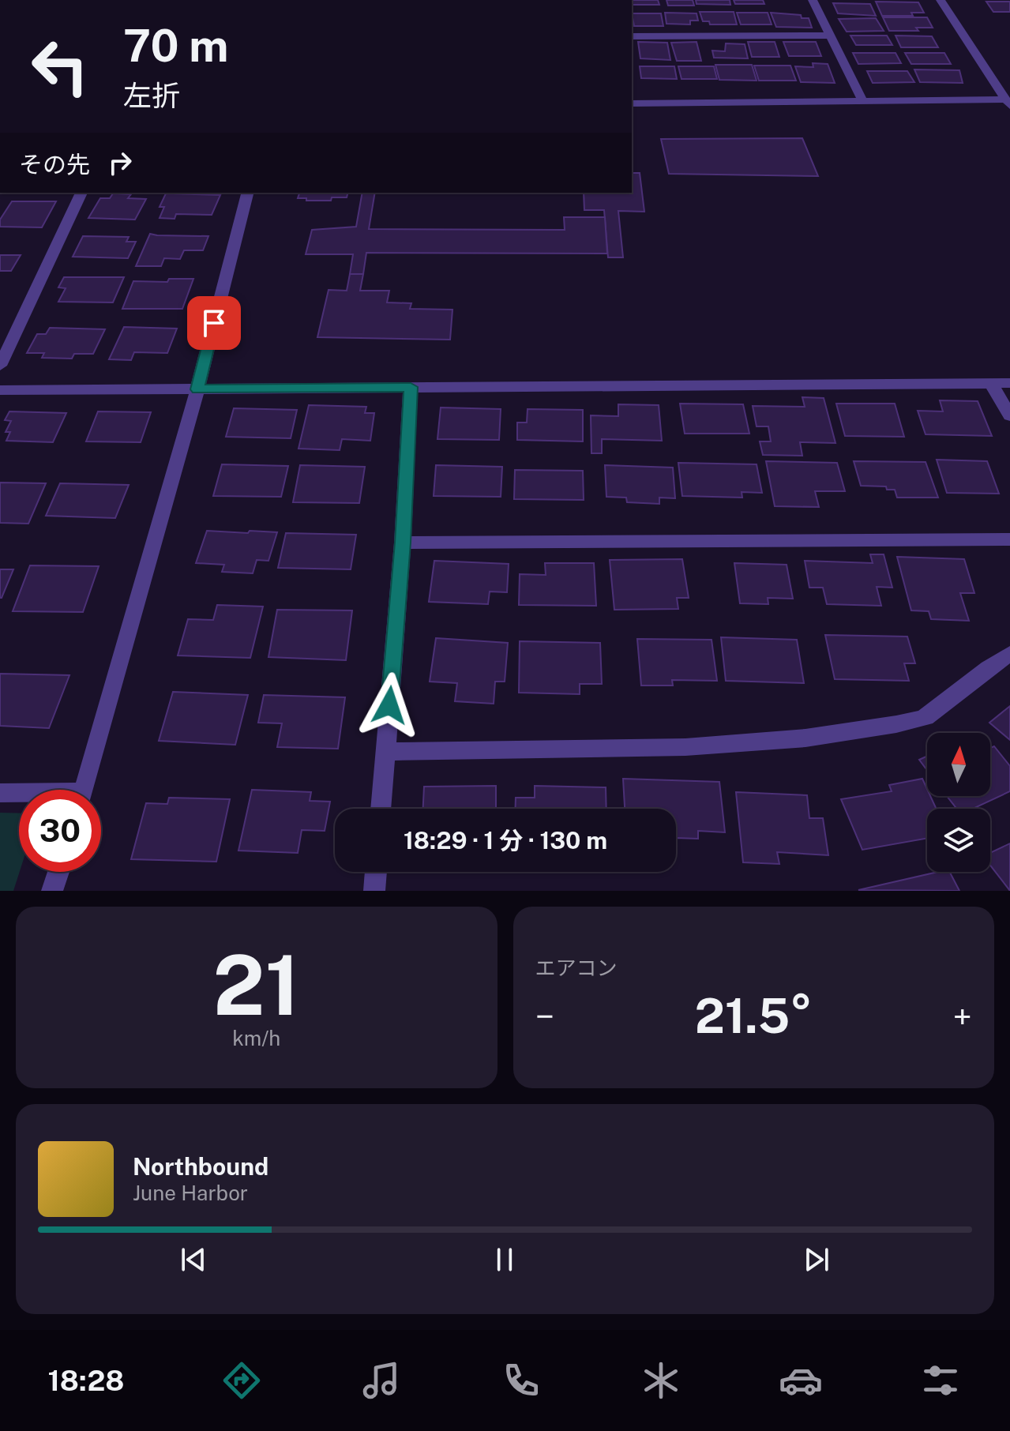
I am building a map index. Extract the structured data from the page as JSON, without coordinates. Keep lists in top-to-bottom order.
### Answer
{
  "north": "top",
  "page": {
    "turn": ["70 m", "左折"],
    "then": "その先",
    "limit": "30",
    "trip": "18:29 · 1 分 · 130 m",
    "tile": [
      ["21", "km/h"],
      "エアコン"
    ],
    "heat": ["−", "21.5°", "+"],
    "song": ["Northbound", "June Harbor"],
    "tabs": "18:28"
  }
}
